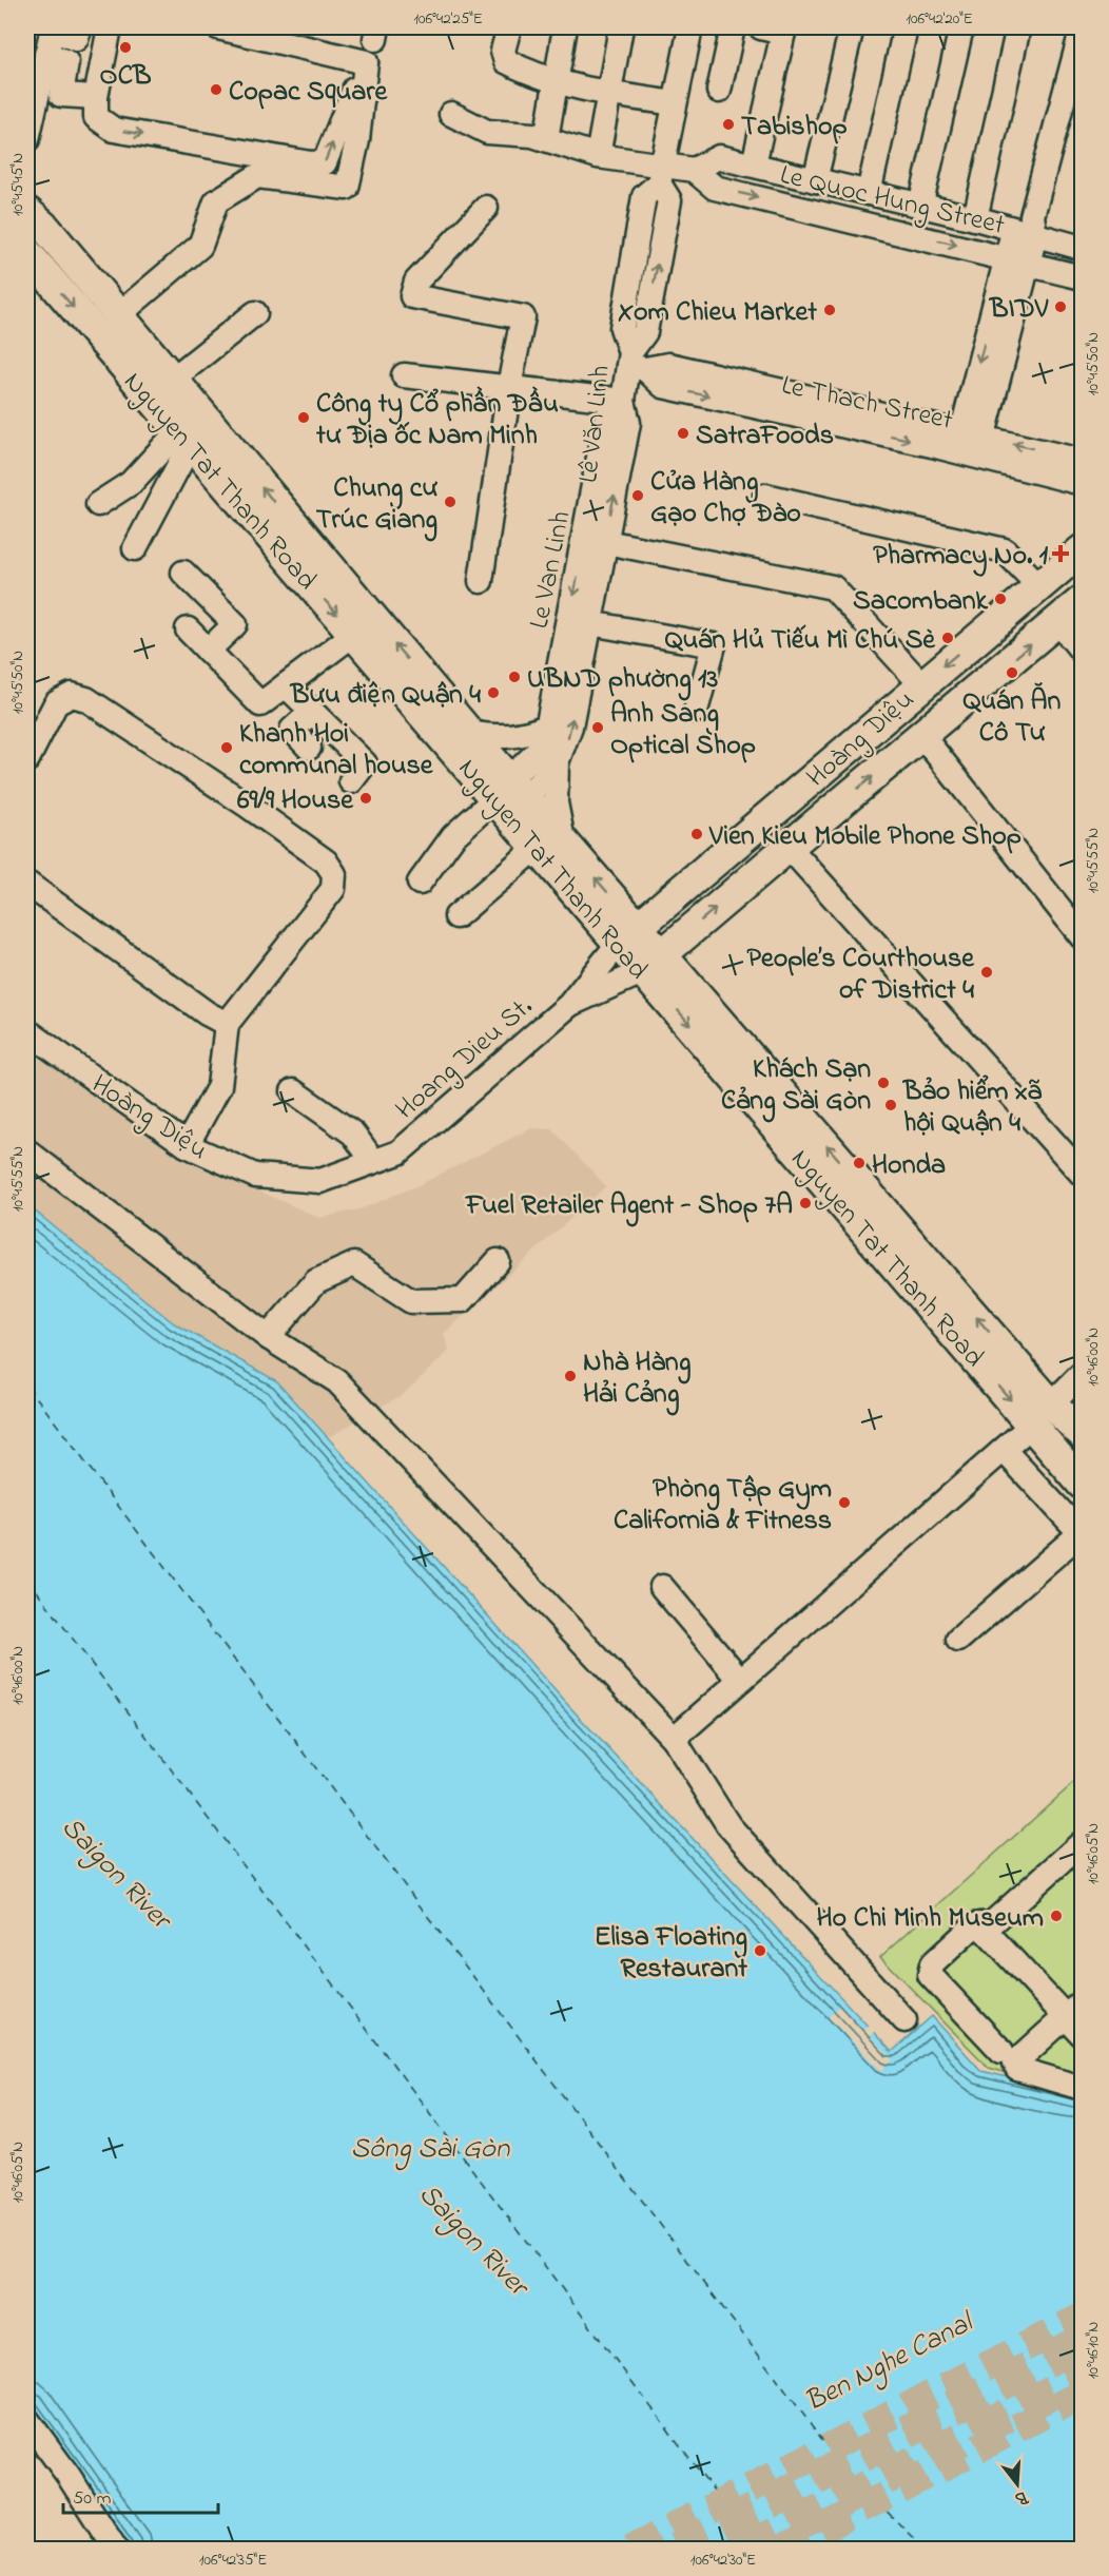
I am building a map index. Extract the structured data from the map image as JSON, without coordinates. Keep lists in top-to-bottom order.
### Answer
{
  "streets": {
    "main road": ["Nguyen Tat Thanh Road", "Hoàng Diệu"],
    "street": [
      "Le Quoc Hung Street",
      "Le Thach Street",
      "Lê Văn Linh",
      "Le Van Linh",
      "Hoang Dieu St."
    ]
  },
  "crossings": [
    ["Le Quoc Hung Street", "Lê Văn Linh"],
    ["Le Thach Street", "Lê Văn Linh"],
    ["Lê Văn Linh", "Nguyen Tat Thanh Road"],
    ["Lê Văn Linh", "Le Van Linh"],
    ["Nguyen Tat Thanh Road", "Le Van Linh"],
    ["Nguyen Tat Thanh Road", "Hoàng Diệu"],
    ["Nguyen Tat Thanh Road", "Hoang Dieu St."],
    ["Hoàng Diệu", "Hoang Dieu St."]
  ],
  "water": ["Saigon River", "Sông Sài Gòn", "Ben Nghe Canal"],
  "places": {
    "other": [
      "OCB",
      "Copac Square",
      "Tabishop",
      "BIDV",
      "Xom Chieu Market",
      "Công ty Cổ phần Đầu tư Địa ốc Nam Minh",
      "SatraFoods",
      "Cửa Hàng Gạo Chợ Đào",
      "Chung cư Trúc Giang",
      "Sacombank",
      "Quán Hủ Tiếu Mì Chú Sè",
      "Quán Ăn Cô Tư",
      "UBND phường 13",
      "Bưu điện Quận 4",
      "Anh Sang Optical Shop",
      "Khanh Hoi communal house",
      "69/9 House",
      "Vien Kieu Mobile Phone Shop",
      "People’s Courthouse of District 4",
      "Khách Sạn Cảng Sài Gòn",
      "Bảo hiểm xã hội Quận 4",
      "Honda",
      "Fuel Retailer Agent - Shop 7A",
      "Nhà Hàng Hải Cảng",
      "Phòng Tập Gym California & Fitness",
      "Ho Chi Minh Museum",
      "Elisa Floating Restaurant"
    ],
    "health": ["Pharmacy No. 1"]
  },
  "scale_bar": "50 m",
  "north": "bottom",
  "coordinates": [
    "106°42'25\"E",
    "106°42'20\"E",
    "10°45'45\"N",
    "10°45'50\"N",
    "10°45'55\"N",
    "10°46'00\"N",
    "10°46'05\"N",
    "10°46'10\"N",
    "106°42'35\"E",
    "106°42'30\"E"
  ]
}
